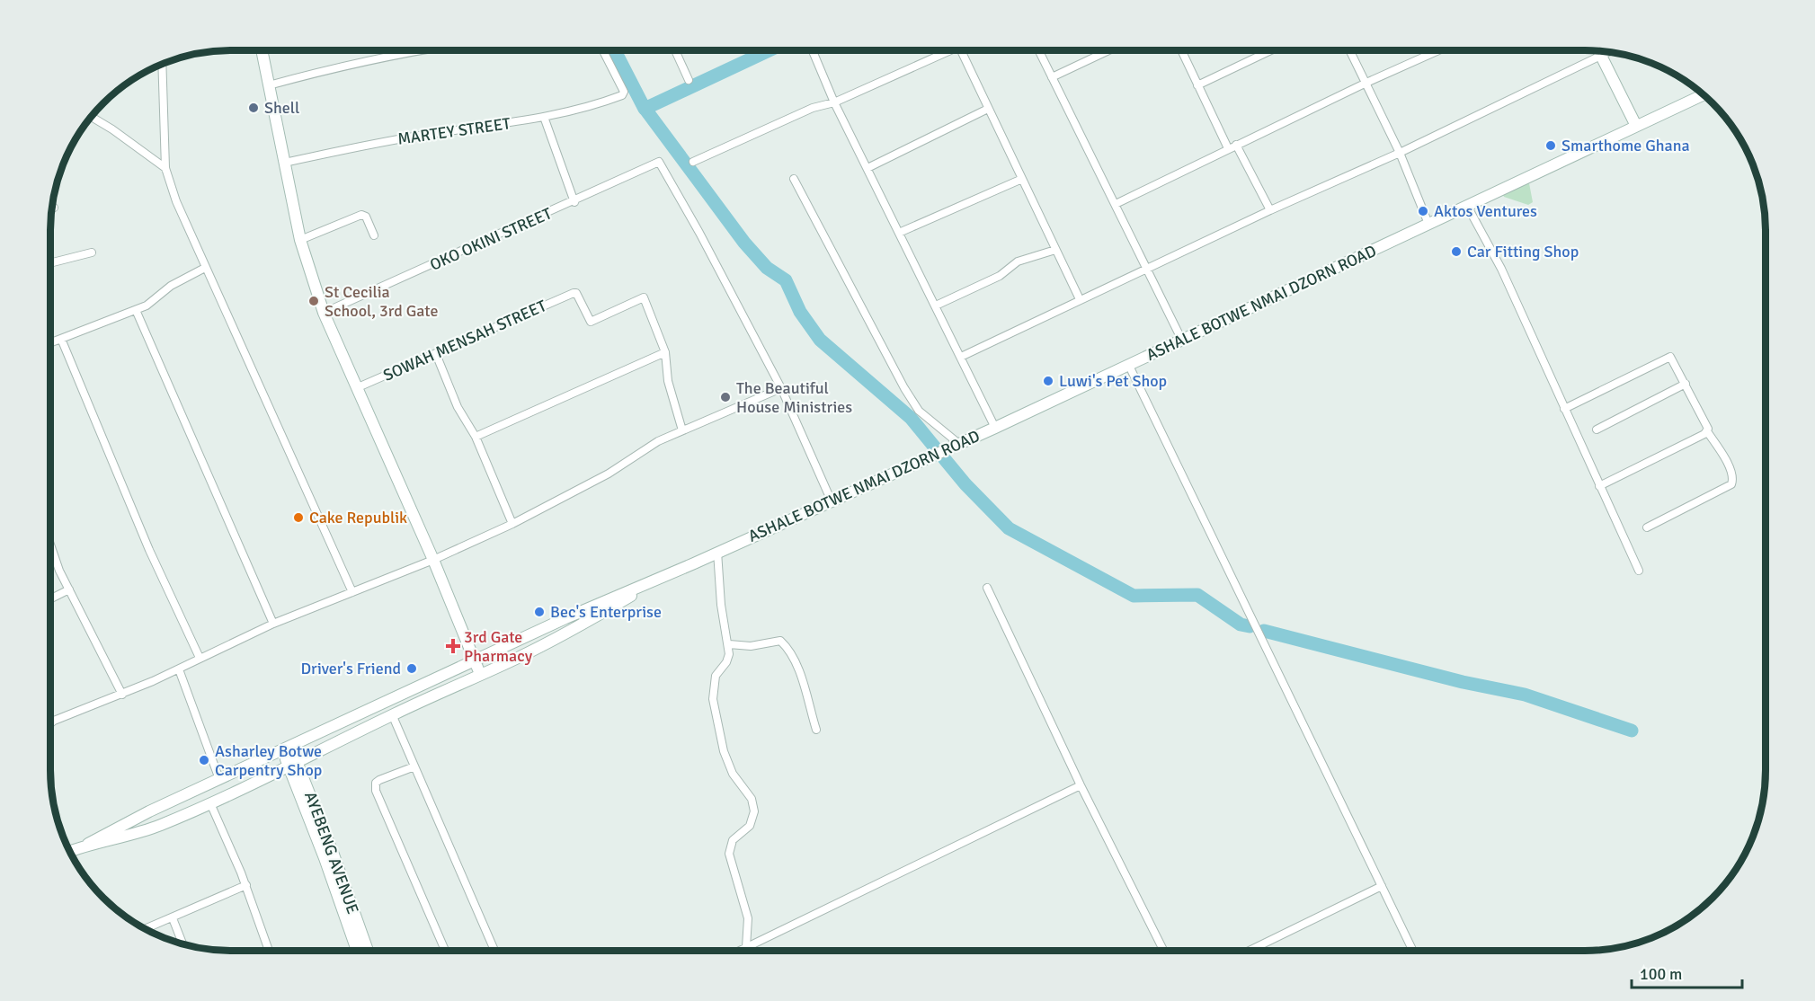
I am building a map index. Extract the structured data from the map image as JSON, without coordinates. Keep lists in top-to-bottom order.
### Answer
{
  "streets": {
    "main road": ["ASHALE BOTWE NMAI DZORN ROAD", "AYEBENG AVENUE"],
    "street": ["MARTEY STREET", "OKO OKINI STREET", "SOWAH MENSAH STREET"]
  },
  "crossings": [
    ["ASHALE BOTWE NMAI DZORN ROAD", "AYEBENG AVENUE"]
  ],
  "places": {
    "other": [
      "Shell",
      "Smarthome Ghana",
      "Aktos Ventures",
      "Car Fitting Shop",
      "St Cecilia School, 3rd Gate",
      "Luwi's Pet Shop",
      "The Beautiful House Ministries",
      "Cake Republik",
      "Bec's Enterprise",
      "Driver's Friend",
      "Asharley Botwe Carpentry Shop"
    ],
    "health": ["3rd Gate Pharmacy"]
  },
  "scale_bar": "100 m"
}
